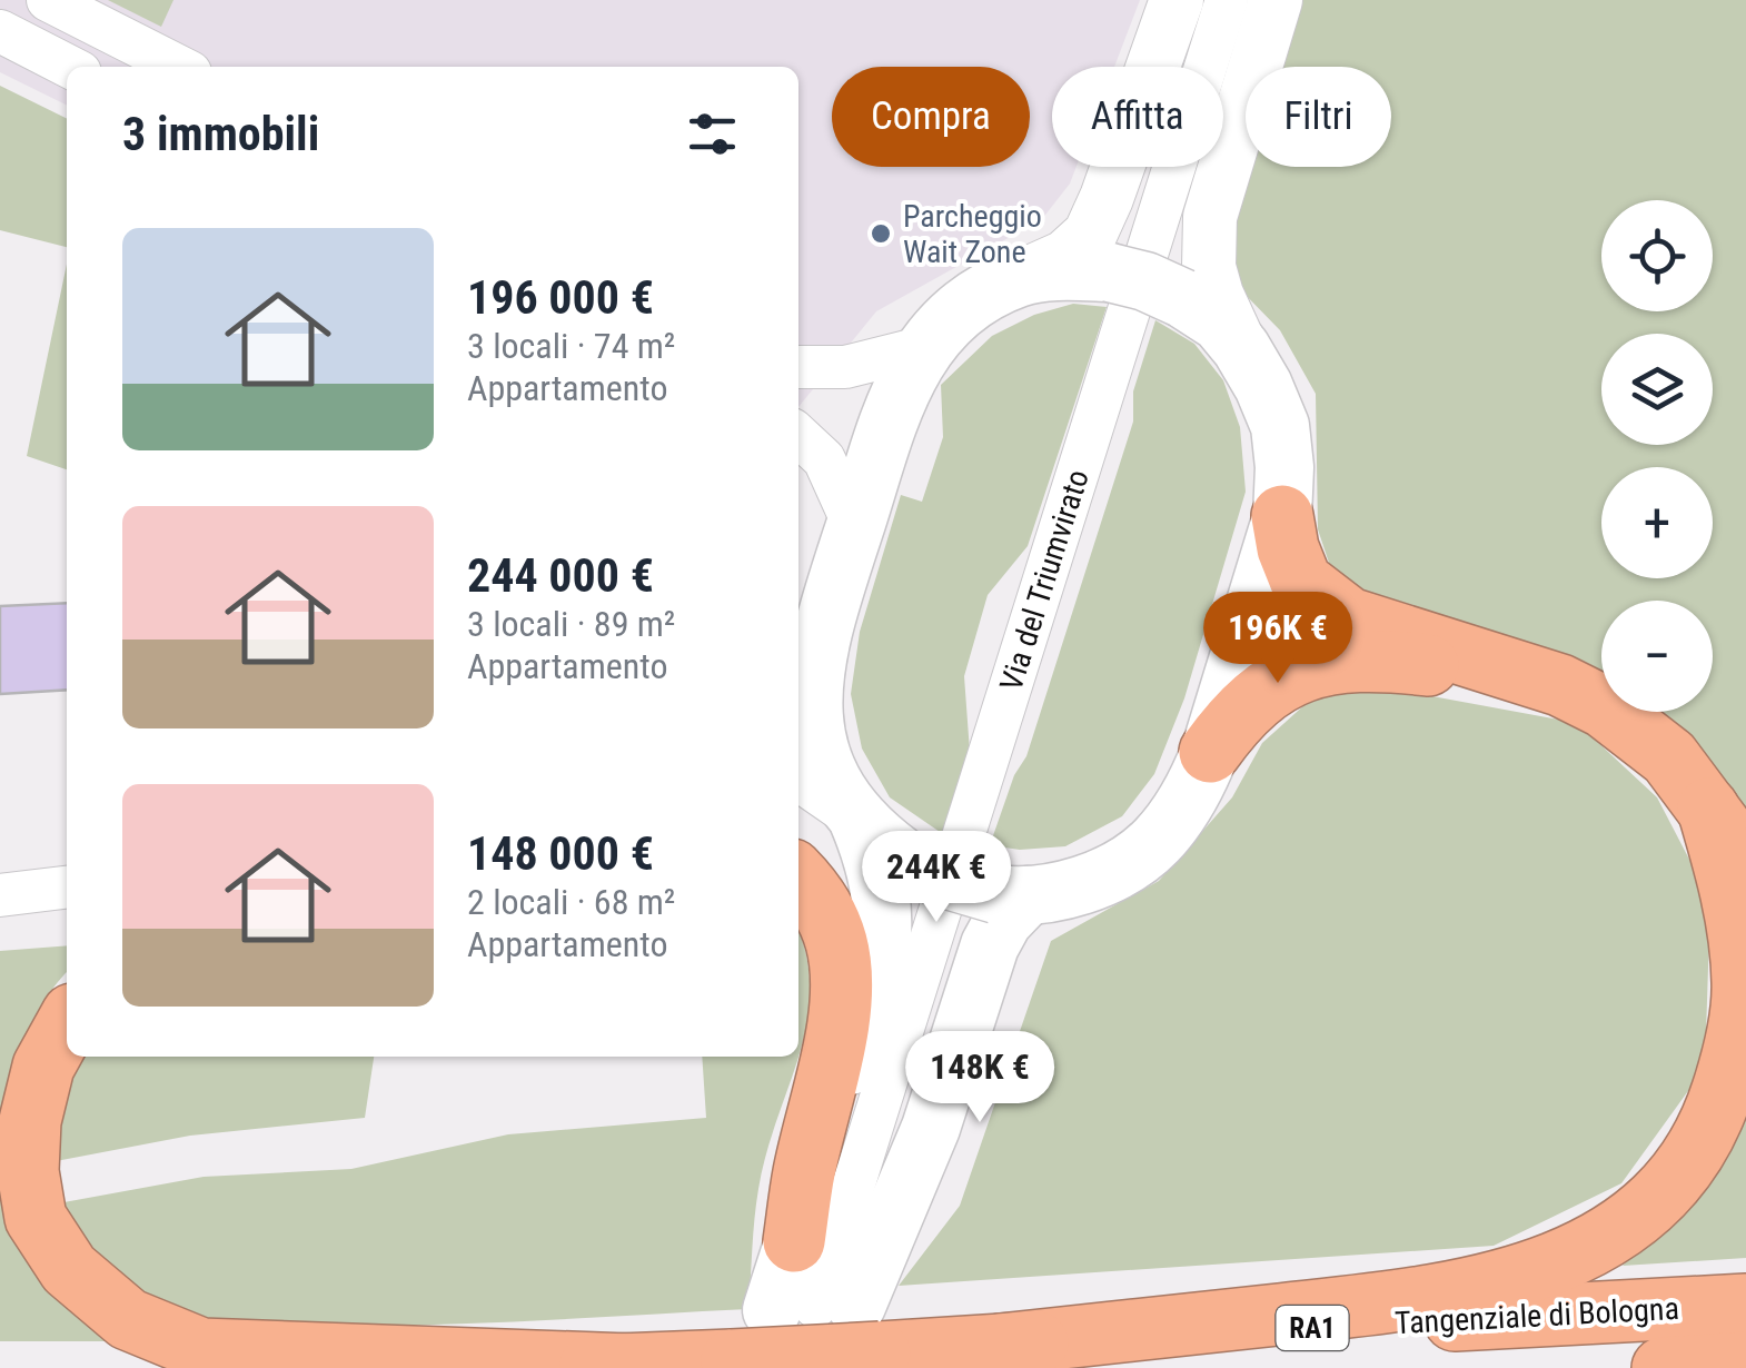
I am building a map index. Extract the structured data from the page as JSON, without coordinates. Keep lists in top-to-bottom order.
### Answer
{
  "streets": {
    "highway": ["Tangenziale di Bologna", "RA1"],
    "street": ["Via del Triumvirato"]
  },
  "crossings": [
    ["Via del Triumvirato", "Tangenziale di Bologna"]
  ],
  "places": ["Parcheggio Wait Zone"],
  "page": {
    "chip": ["Compra", "Affitta", "Filtri"],
    "heading": "3 immobili",
    "map_buttons": ["+", "−"],
    "list": [
      {
        "name": "196 000 €",
        "note": "3 locali · 74 m² · Appartamento"
      },
      {
        "name": "244 000 €",
        "note": "3 locali · 89 m² · Appartamento"
      },
      {
        "name": "148 000 €",
        "note": "2 locali · 68 m² · Appartamento"
      }
    ],
    "price": ["196K €", "244K €", "148K €"]
  }
}
